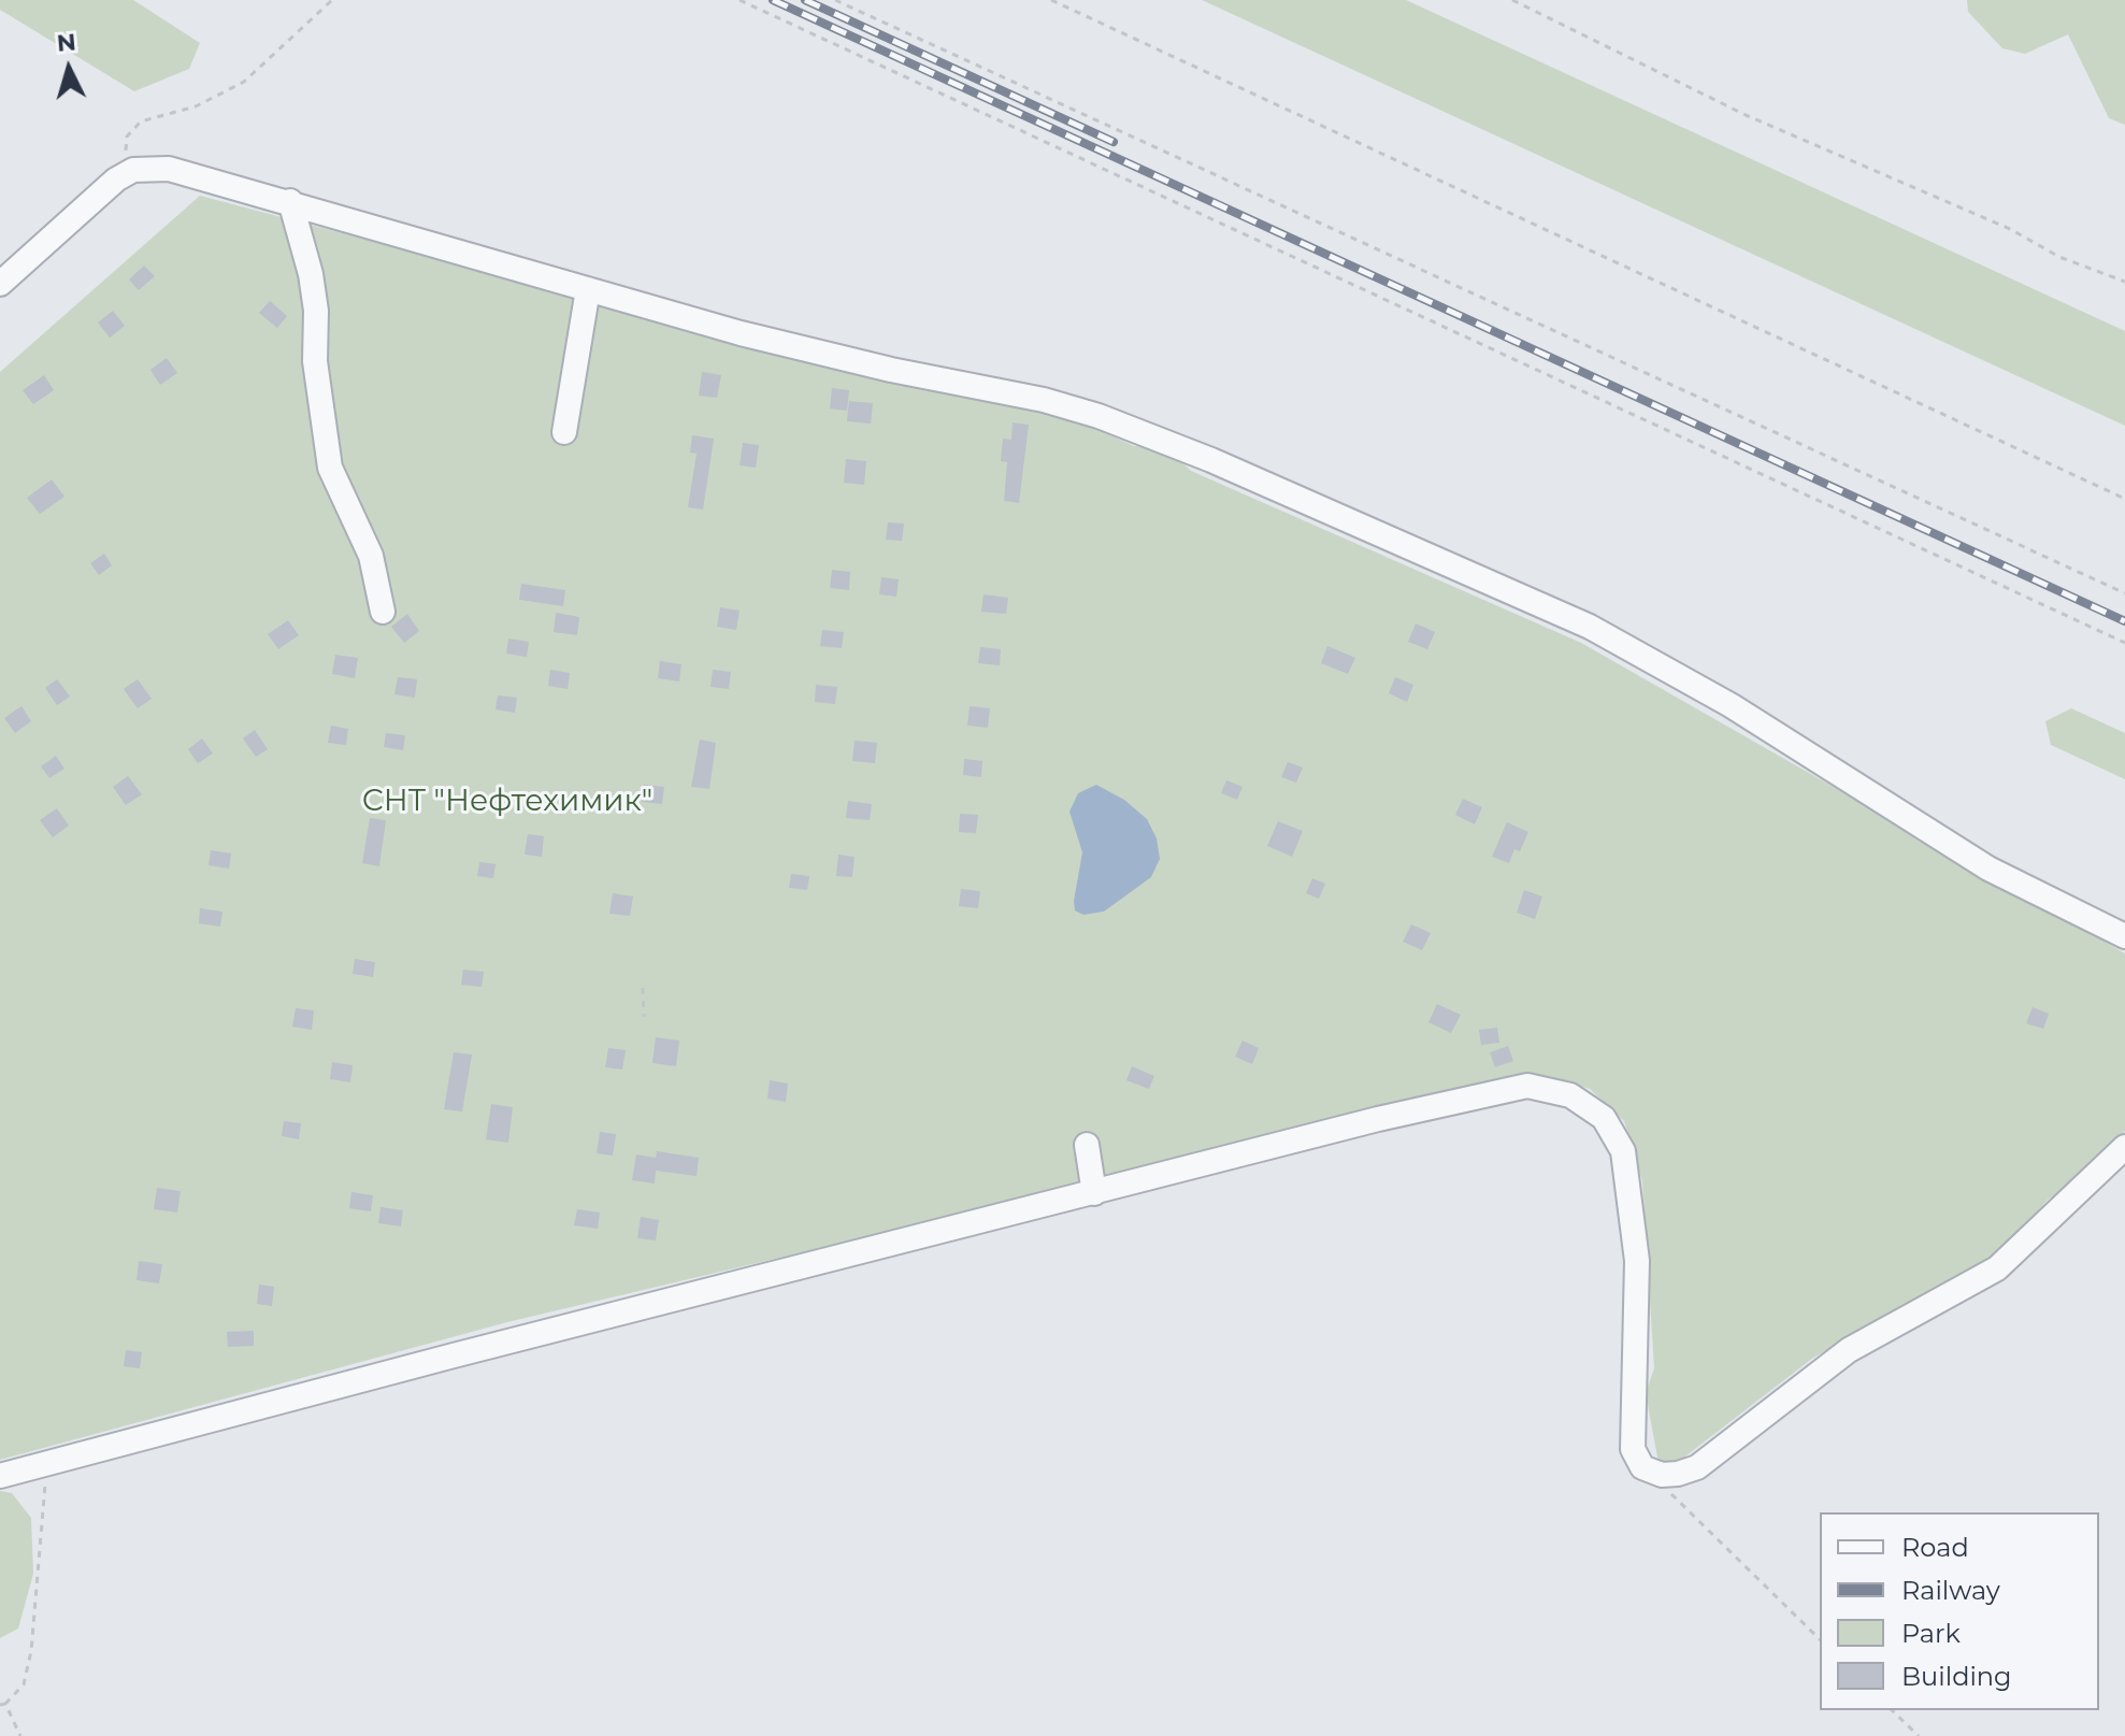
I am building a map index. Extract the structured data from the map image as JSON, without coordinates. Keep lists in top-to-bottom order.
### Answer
{
  "parks": ["СНТ \"Нефтехимик\""],
  "legend": [
    "Road",
    "Railway",
    "Park",
    "Building"
  ],
  "north": "top"
}
